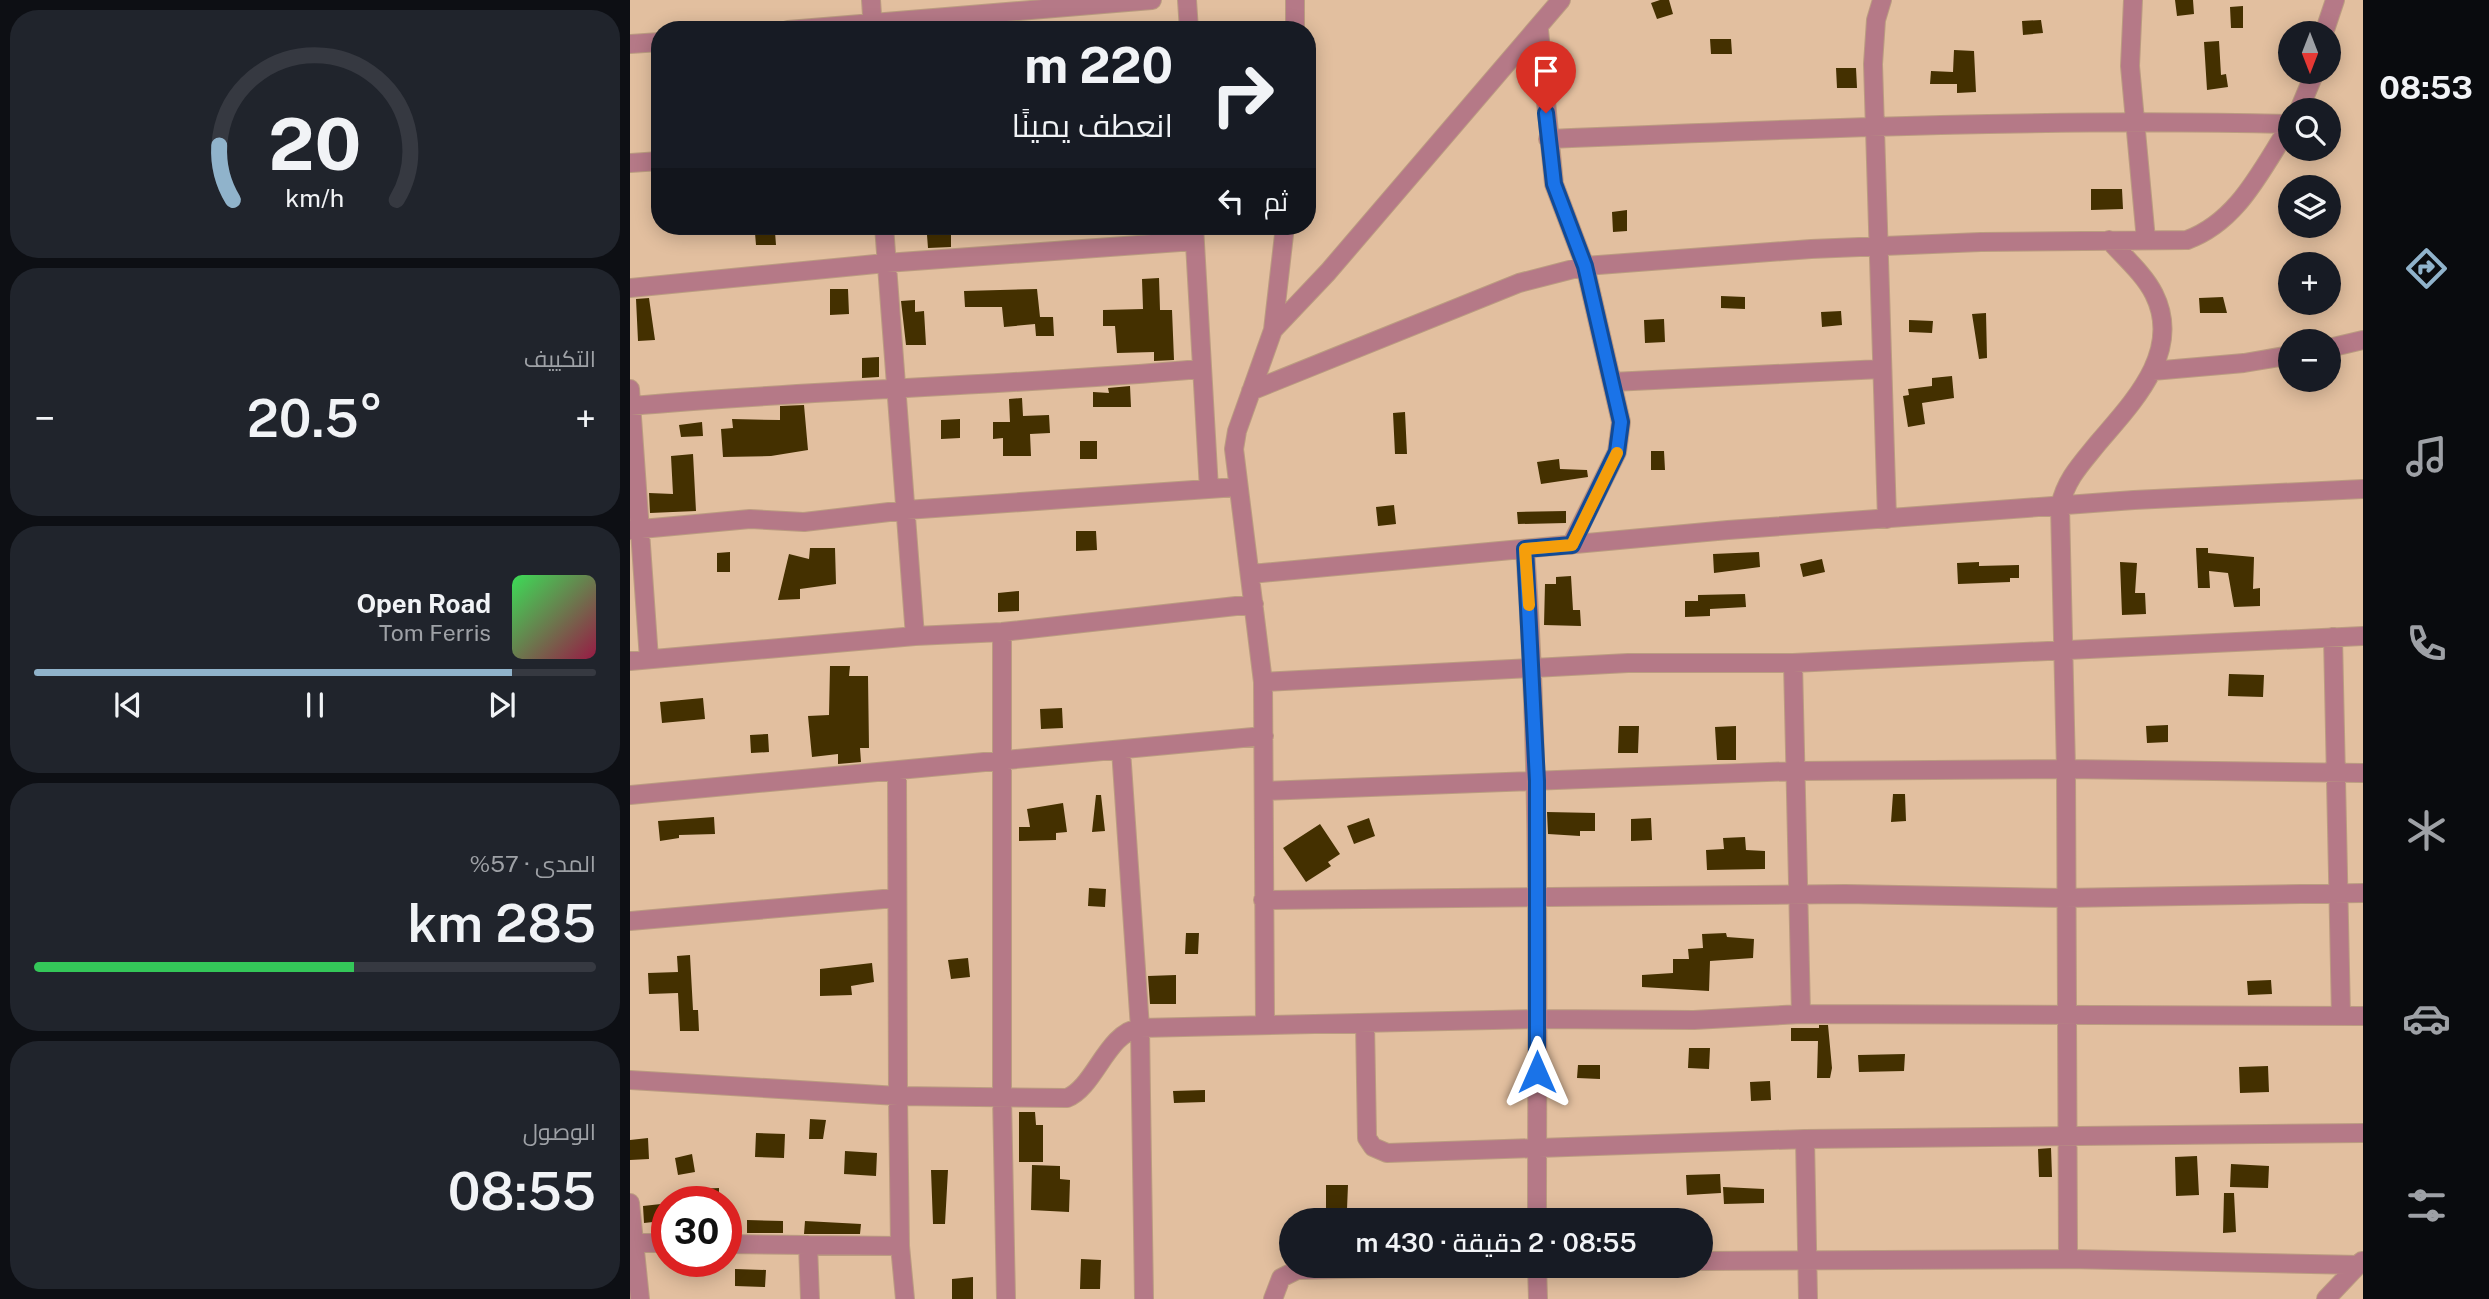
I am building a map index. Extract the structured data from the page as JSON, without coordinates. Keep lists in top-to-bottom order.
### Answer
{
  "north": "bottom",
  "page": {
    "tabs": "08:53",
    "map_buttons": ["+", "−"],
    "turn": ["220 m", "انعطف يمينًا"],
    "then": "ثم",
    "tile": [
      "التكييف",
      ["المدى · 57%", "285 km"],
      ["الوصول", "08:55"]
    ],
    "heat": ["−", "20.5°", "+"],
    "song": ["Open Road", "Tom Ferris"],
    "limit": "30",
    "trip": "08:55 · 2 دقيقة · 430 m",
    "gauge": ["20", "km/h"]
  }
}
